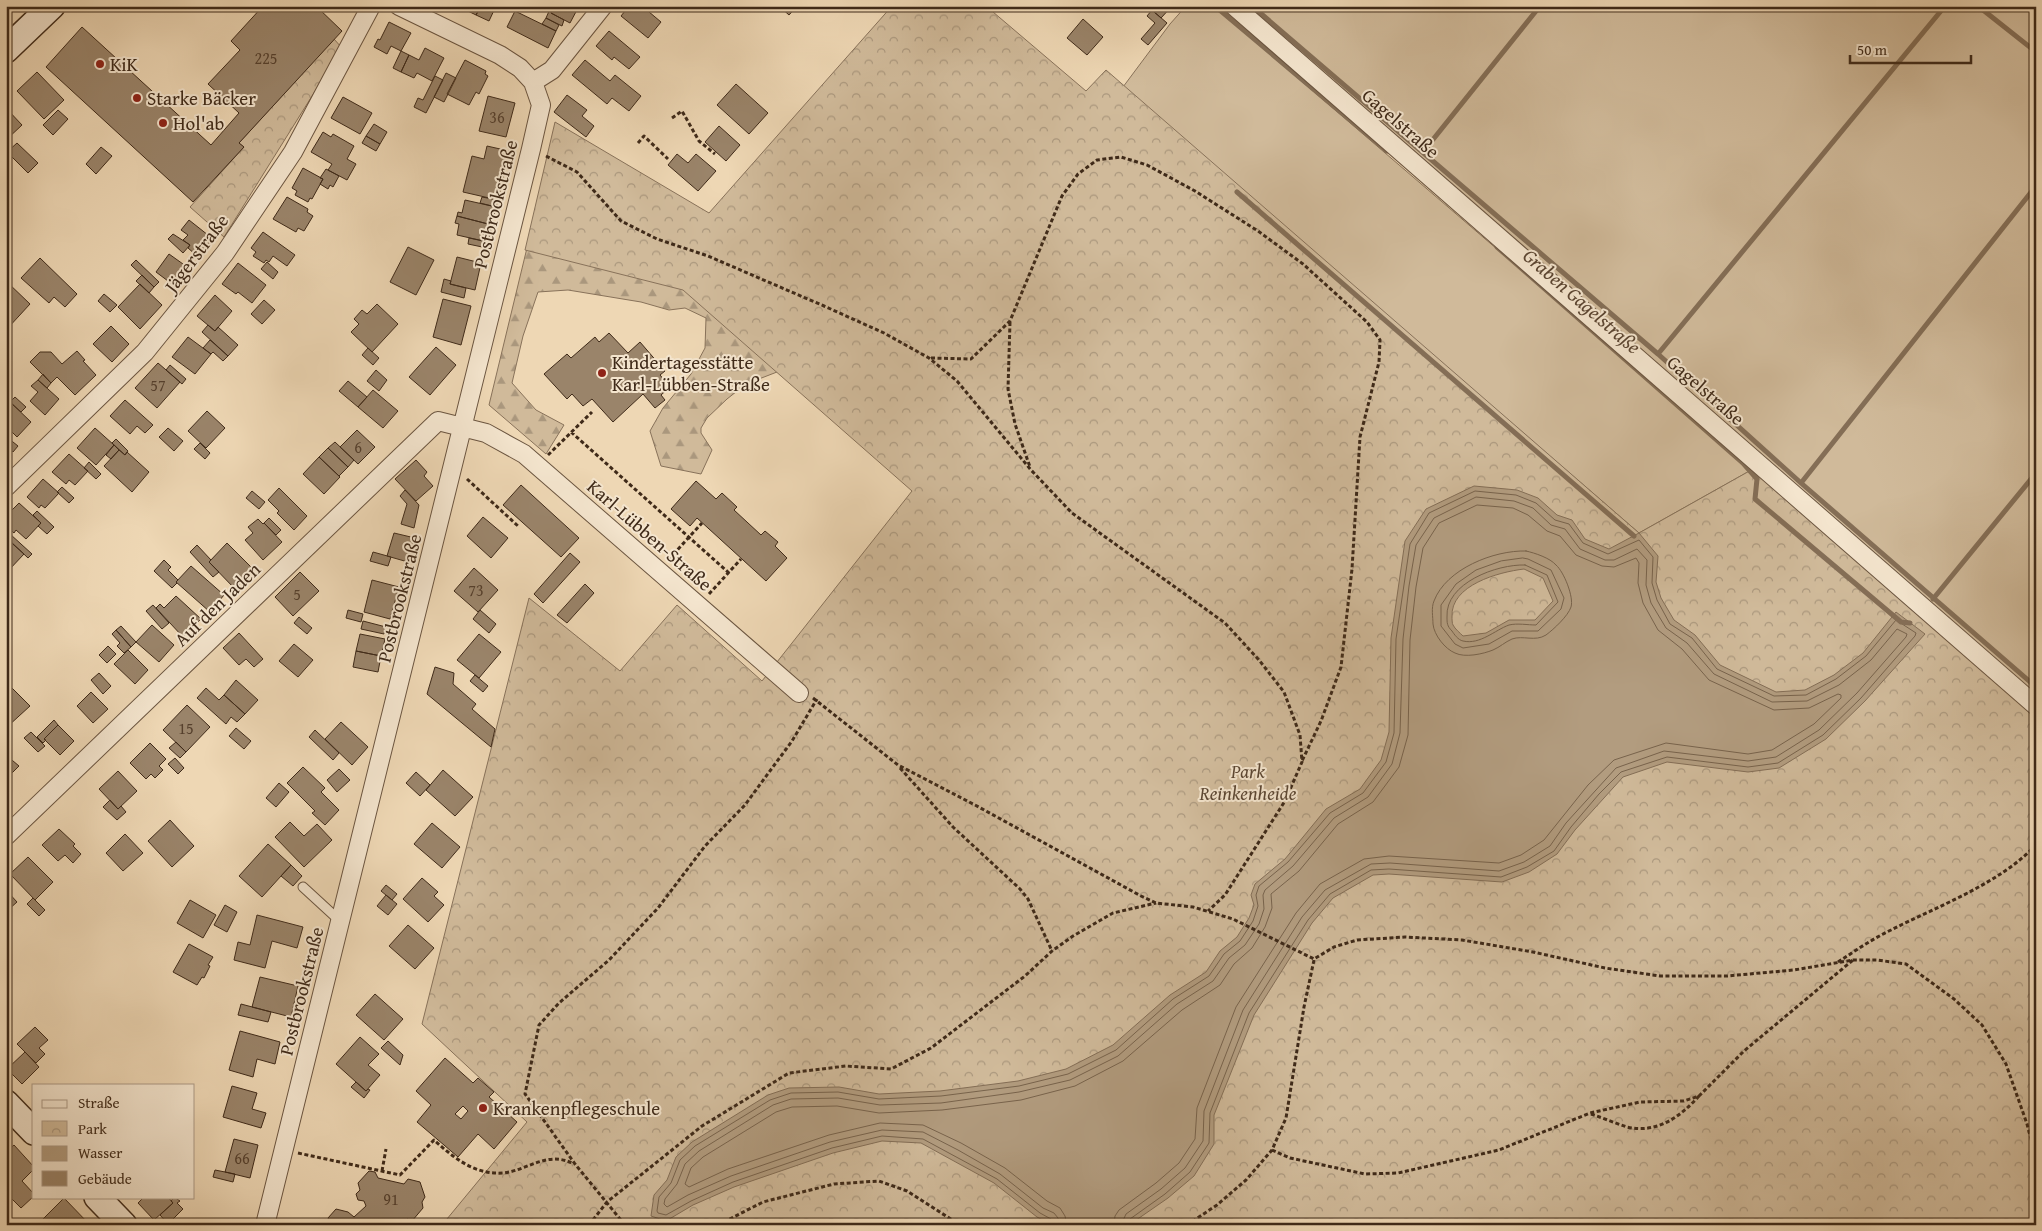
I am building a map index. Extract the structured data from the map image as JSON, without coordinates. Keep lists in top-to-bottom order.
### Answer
{
  "streets": {
    "street": [
      "Gagelstraße",
      "Postbrookstraße",
      "Jägerstraße",
      "Karl-Lübben-Straße",
      "Auf den Jaden"
    ]
  },
  "crossings": [
    ["Postbrookstraße", "Karl-Lübben-Straße"],
    ["Postbrookstraße", "Auf den Jaden"],
    ["Karl-Lübben-Straße", "Auf den Jaden"]
  ],
  "water": ["Graben Gagelstraße"],
  "parks": ["Park Reinkenheide"],
  "places": [
    "KiK",
    "Starke Bäcker",
    "Hol'ab",
    "Kindertagesstätte Karl-Lübben-Straße",
    "Krankenpflegeschule"
  ],
  "house_numbers": [
    "225",
    "36",
    "57",
    "6",
    "73",
    "5",
    "15",
    "66",
    "91"
  ],
  "legend": [
    "Straße",
    "Park",
    "Wasser",
    "Gebäude"
  ],
  "scale_bar": "50 m"
}
